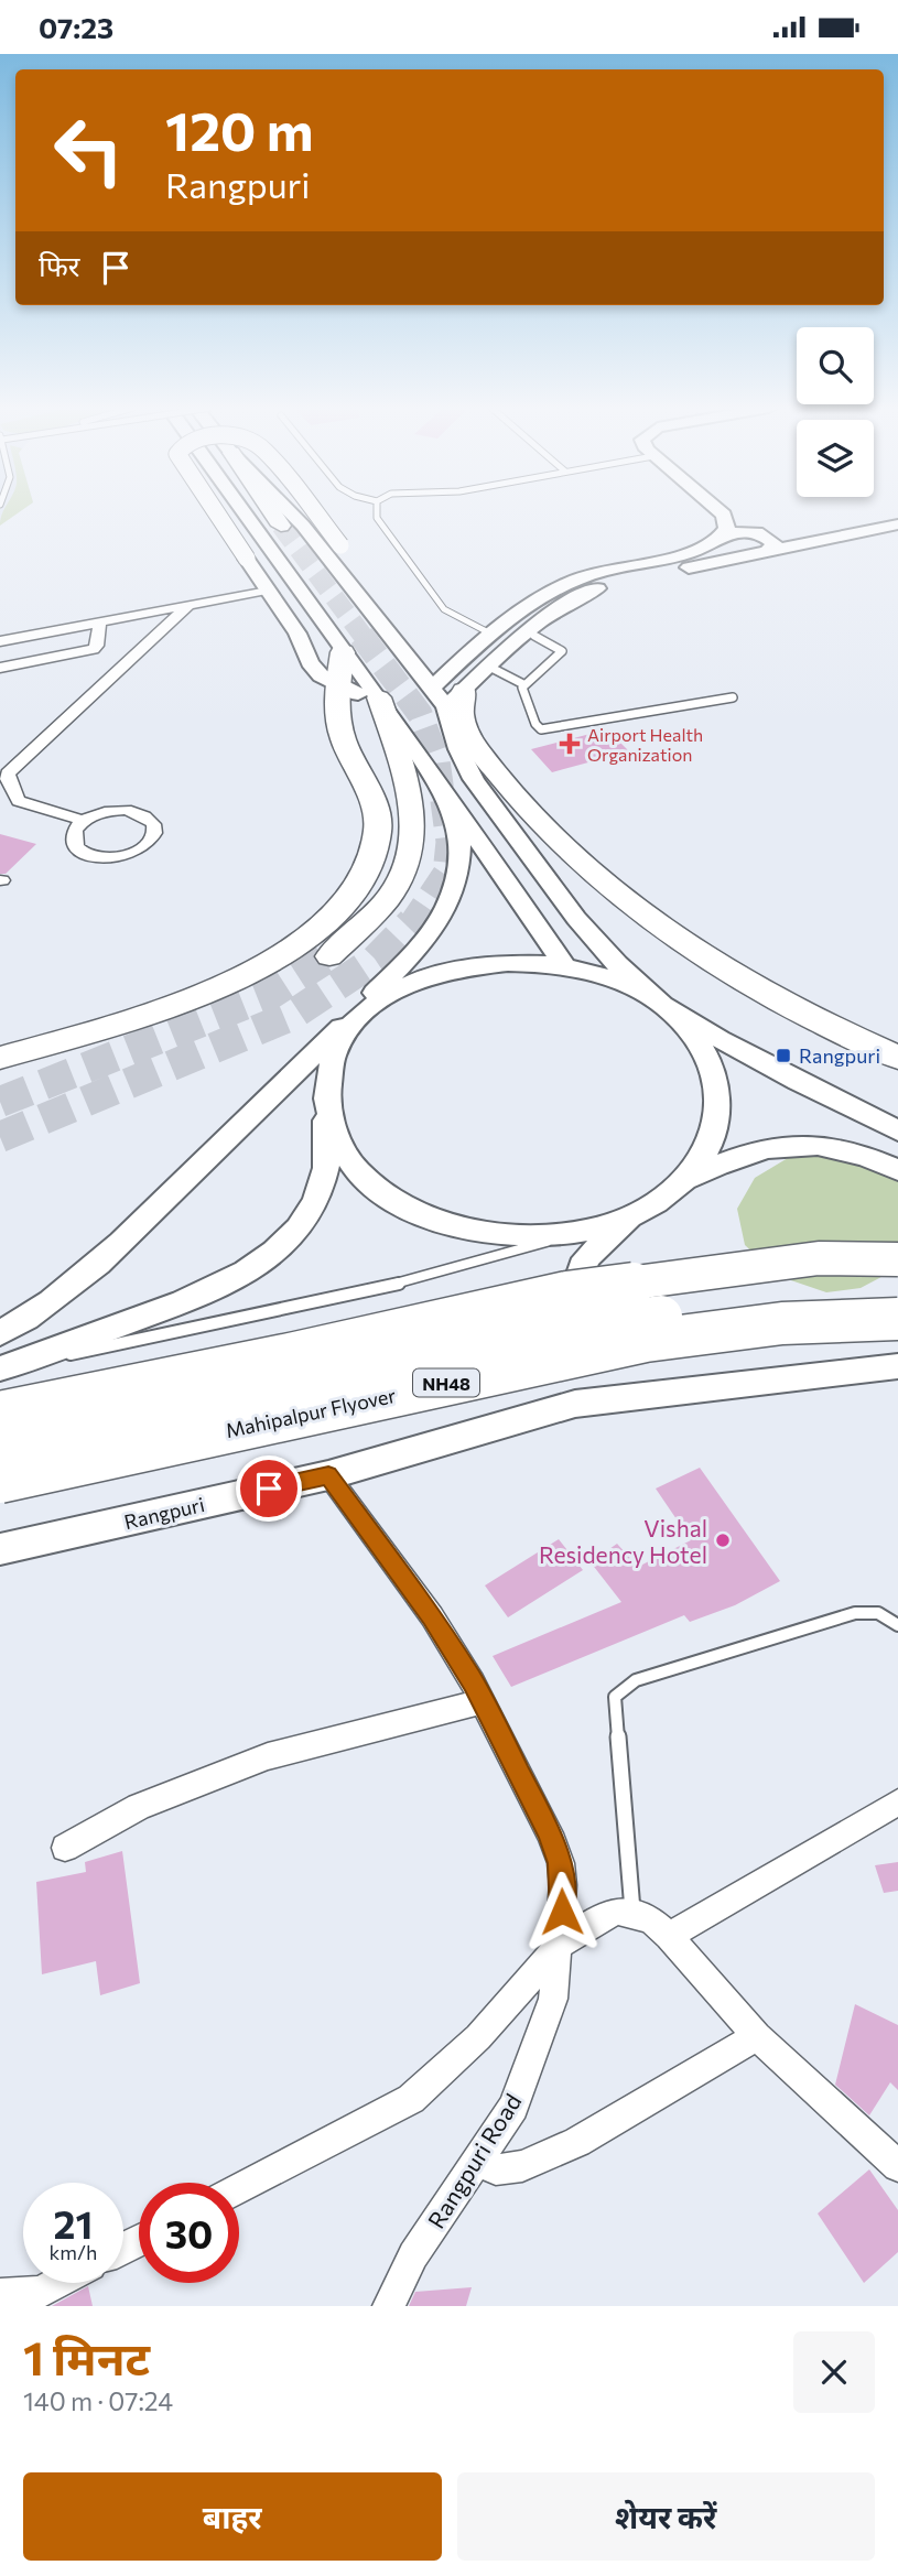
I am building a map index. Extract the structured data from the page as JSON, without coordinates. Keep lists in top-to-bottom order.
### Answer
{
  "streets": {
    "highway": ["NH48", "Mahipalpur Flyover"],
    "main road": ["Rangpuri"],
    "street": ["Rangpuri Road"]
  },
  "crossings": [
    ["Rangpuri", "Rangpuri Road"]
  ],
  "places": {
    "health": ["Airport Health Organization"],
    "transit": ["Rangpuri"],
    "other": ["Vishal Residency Hotel"]
  },
  "page": {
    "status": "07:23",
    "turn": ["120 m", "Rangpuri"],
    "then": "फिर",
    "speed": "21 km/h",
    "limit": "30",
    "heading": ["1 मिनट", "140 m · 07:24"],
    "buttons": ["बाहर", "शेयर करें"]
  }
}
